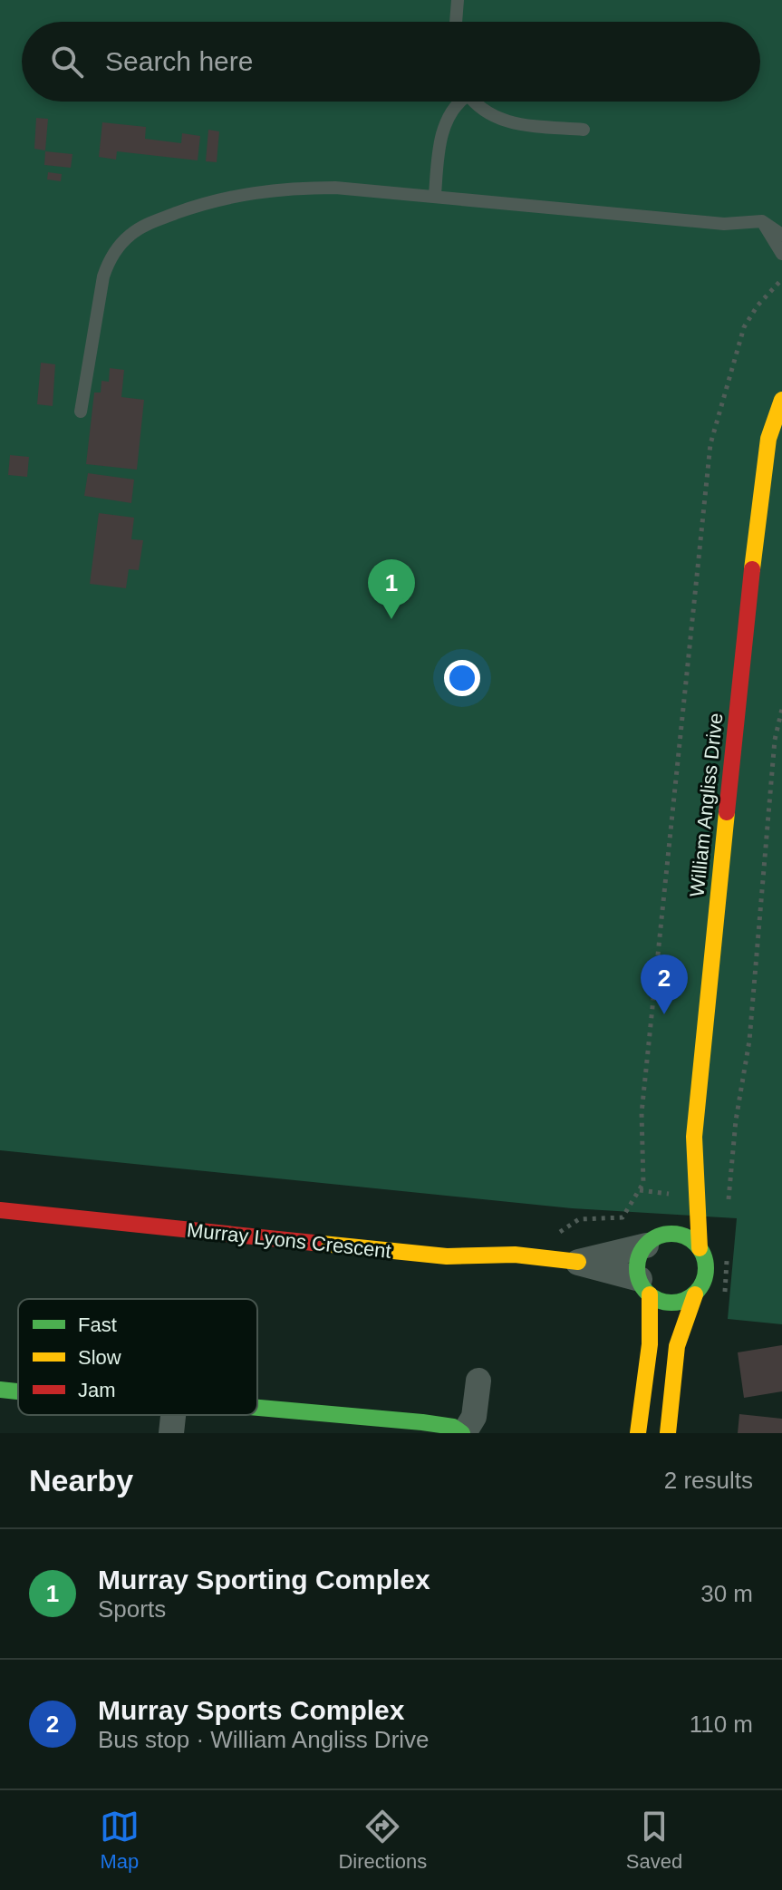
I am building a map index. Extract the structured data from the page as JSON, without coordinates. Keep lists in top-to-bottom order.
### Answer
{
  "streets": {
    "street": ["William Angliss Drive", "Murray Lyons Crescent"]
  },
  "crossings": [
    ["William Angliss Drive", "Murray Lyons Crescent"]
  ],
  "legend": ["Fast", "Slow", "Jam"],
  "page": {
    "search": "Search here",
    "pins": ["1", "2"],
    "heading": ["Nearby", "2 results"],
    "list": [
      {
        "mark": "1",
        "name": "Murray Sporting Complex",
        "note": "Sports",
        "value": "30 m"
      },
      {
        "mark": "2",
        "name": "Murray Sports Complex",
        "note": "Bus stop · William Angliss Drive",
        "value": "110 m"
      }
    ],
    "nav": ["Map", "Directions", "Saved"]
  }
}
